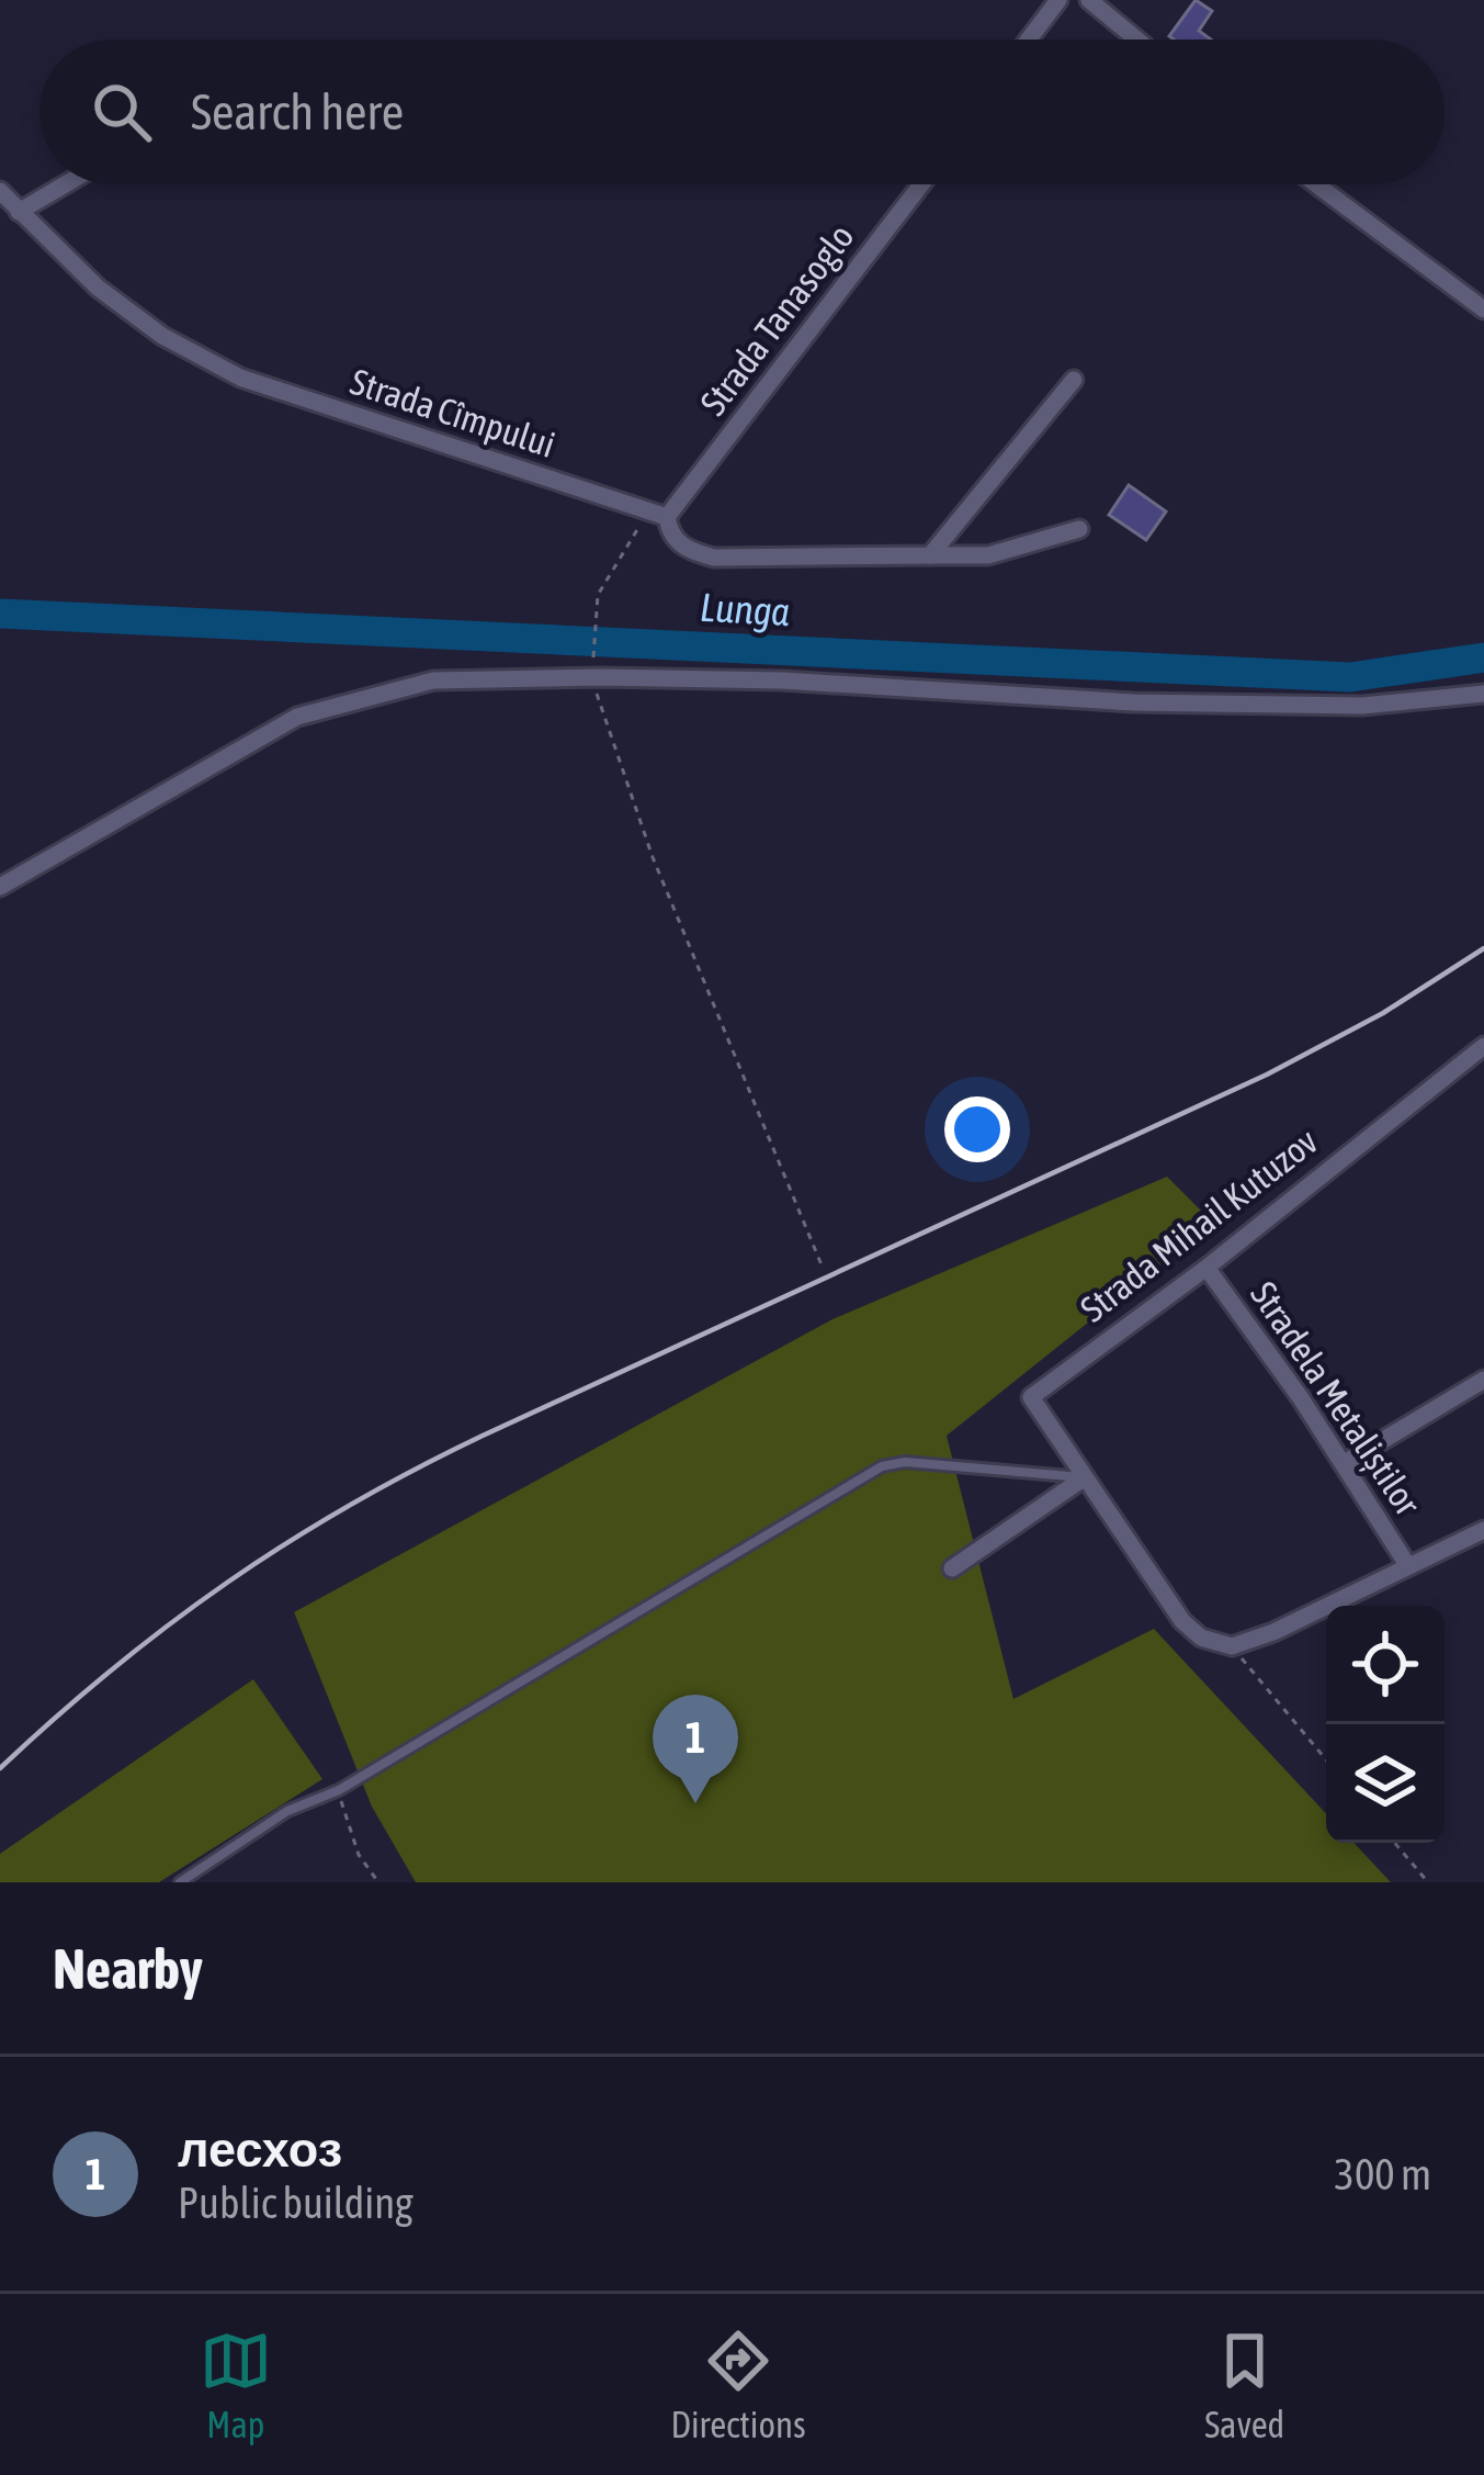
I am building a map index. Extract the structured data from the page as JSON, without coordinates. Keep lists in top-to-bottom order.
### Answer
{
  "streets": {
    "street": [
      "Strada Tanasoglo",
      "Strada Cîmpului",
      "Strada Mihail Kutuzov",
      "Stradela Metaliștilor"
    ]
  },
  "crossings": [
    ["Strada Tanasoglo", "Strada Cîmpului"],
    ["Strada Mihail Kutuzov", "Stradela Metaliștilor"]
  ],
  "water": ["Lunga"],
  "page": {
    "search": "Search here",
    "pins": "1",
    "heading": "Nearby",
    "list": [
      {
        "mark": "1",
        "name": "лесхоз",
        "note": "Public building",
        "value": "300 m"
      }
    ],
    "nav": ["Map", "Directions", "Saved"]
  }
}
